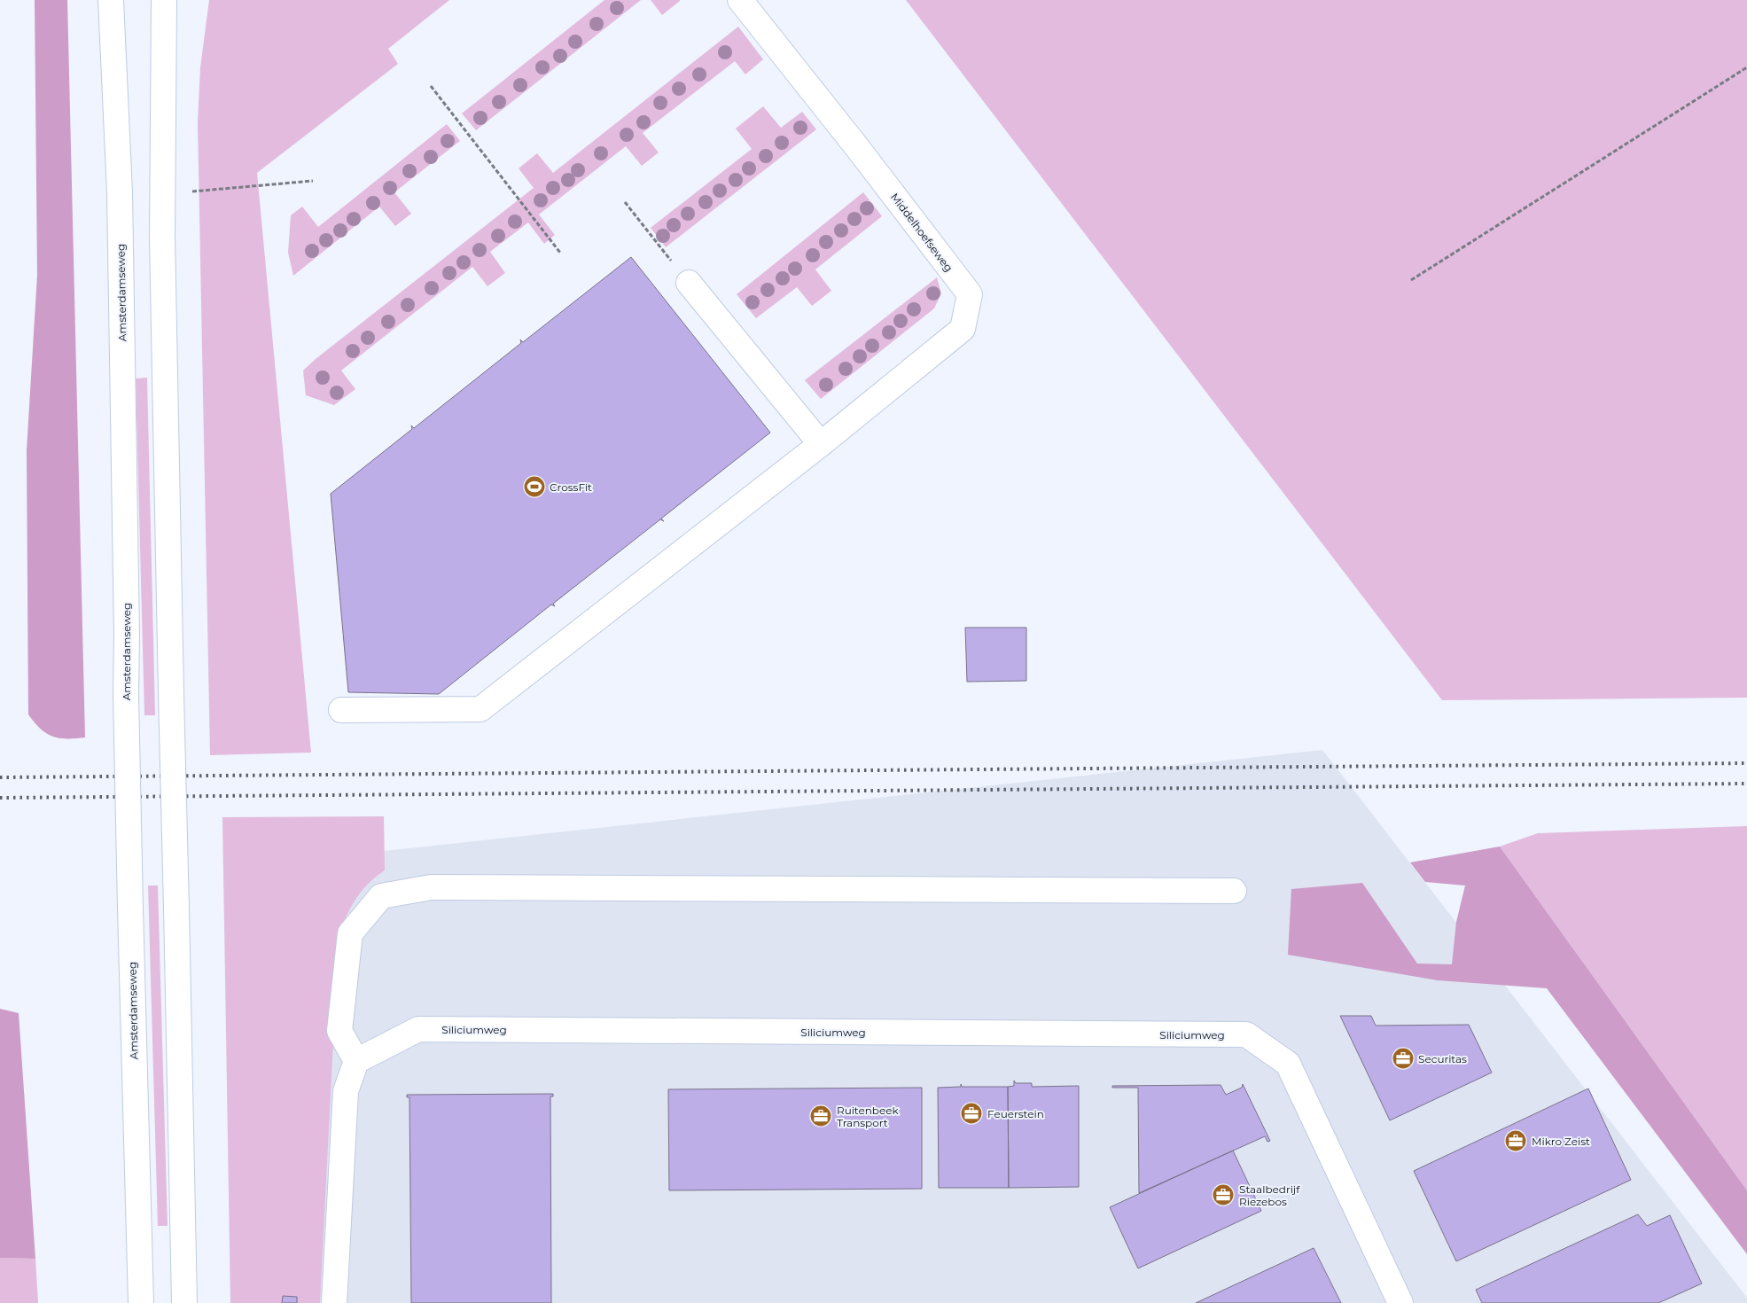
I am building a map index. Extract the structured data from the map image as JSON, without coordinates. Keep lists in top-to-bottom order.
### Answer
{
  "streets": {
    "main road": ["Middelhoefseweg", "Amsterdamseweg", "Siliciumweg"]
  },
  "places": {
    "sports": ["CrossFit"],
    "office": [
      "Securitas",
      "Feuerstein",
      "Ruitenbeek Transport",
      "Mikro Zeist",
      "Staalbedrijf Riezebos"
    ]
  }
}
